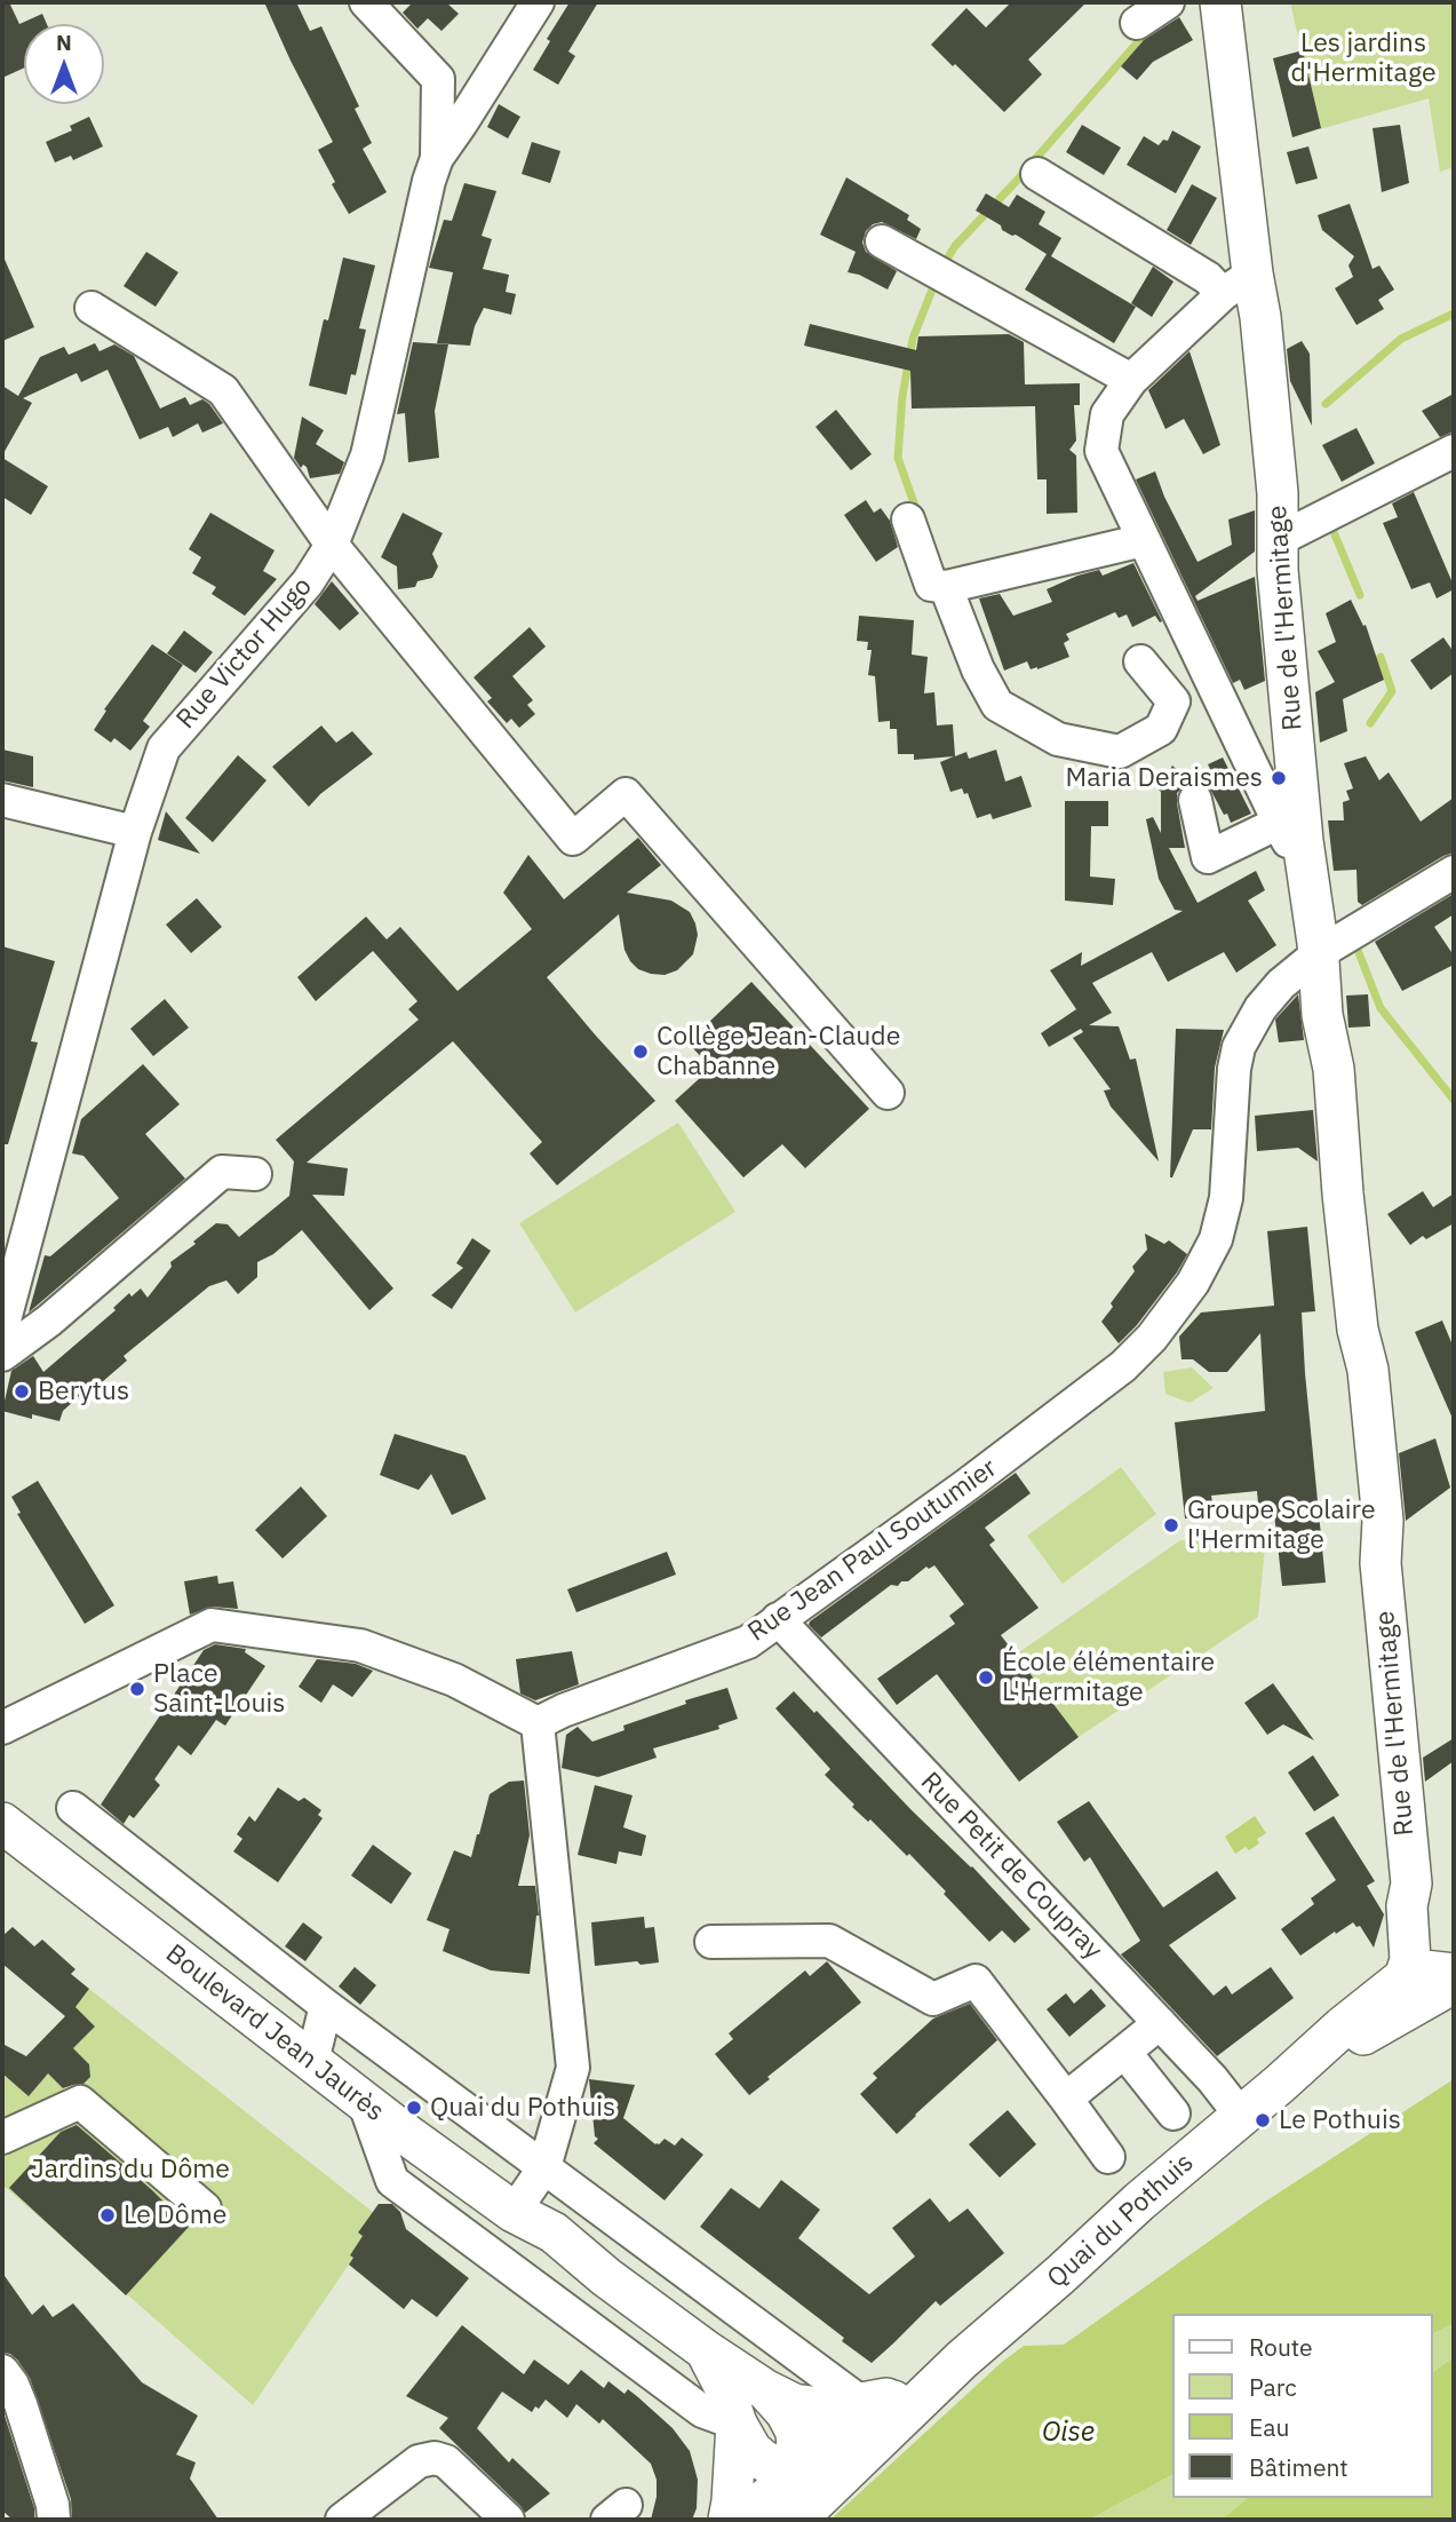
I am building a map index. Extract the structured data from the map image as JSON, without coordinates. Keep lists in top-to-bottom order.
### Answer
{
  "streets": {
    "main road": ["Rue de l'Hermitage", "Boulevard Jean Jaurès", "Quai du Pothuis"],
    "street": ["Rue Victor Hugo", "Rue Jean Paul Soutumier", "Rue Petit de Coupray"]
  },
  "crossings": [
    ["Rue de l'Hermitage", "Rue Jean Paul Soutumier"],
    ["Rue de l'Hermitage", "Quai du Pothuis"],
    ["Rue Jean Paul Soutumier", "Rue Petit de Coupray"],
    ["Rue Petit de Coupray", "Quai du Pothuis"],
    ["Boulevard Jean Jaurès", "Quai du Pothuis"]
  ],
  "water": ["Oise"],
  "parks": ["Les jardins d'Hermitage", "Jardins du Dôme"],
  "places": [
    "Maria Deraismes",
    "Collège Jean-Claude Chabanne",
    "Berytus",
    "Groupe Scolaire l'Hermitage",
    "École élémentaire L'Hermitage",
    "Place Saint-Louis",
    "Quai du Pothuis",
    "Le Pothuis",
    "Le Dôme"
  ],
  "legend": [
    "Route",
    "Parc",
    "Eau",
    "Bâtiment"
  ],
  "north": "top"
}
